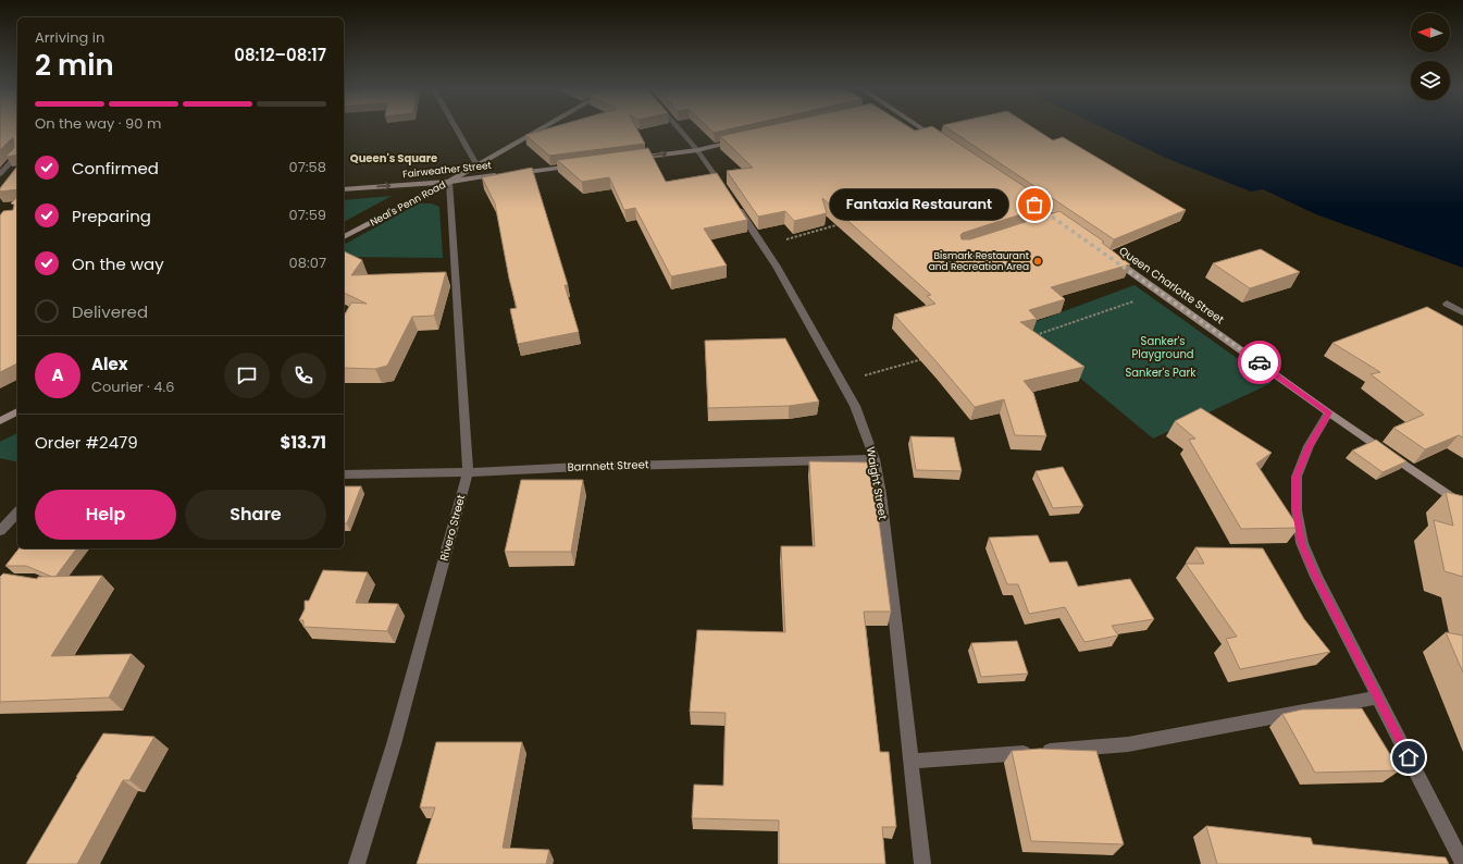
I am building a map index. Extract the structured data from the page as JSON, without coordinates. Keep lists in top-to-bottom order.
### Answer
{
  "streets": {
    "street": [
      "Fairweather Street",
      "Neal's Penn Road",
      "Queen Charlotte Street",
      "Barnnett Street",
      "Waight Street",
      "Rivero Street"
    ]
  },
  "crossings": [
    ["Fairweather Street", "Neal's Penn Road"],
    ["Fairweather Street", "Rivero Street"],
    ["Neal's Penn Road", "Rivero Street"],
    ["Barnnett Street", "Waight Street"],
    ["Barnnett Street", "Rivero Street"]
  ],
  "one_way": ["Fairweather Street"],
  "districts": ["Queen's Square"],
  "parks": ["Sanker's Playground", "Sanker's Park"],
  "places": ["Fantaxia Restaurant", "Bismark Restaurant and Recreation Area"],
  "north": "left",
  "page": {
    "heading": ["2 min", "Arriving in", "08:12–08:17"],
    "panel": [
      "Alex",
      "Courier · 4.6",
      "Order #2479",
      "$13.71"
    ],
    "bar": "On the way · 90 m",
    "list": [
      ["Confirmed", "07:58"],
      ["Preparing", "07:59"],
      ["On the way", "08:07"],
      "Delivered"
    ],
    "bubble": "Fantaxia Restaurant",
    "round": "A",
    "buttons": ["Help", "Share"]
  }
}
